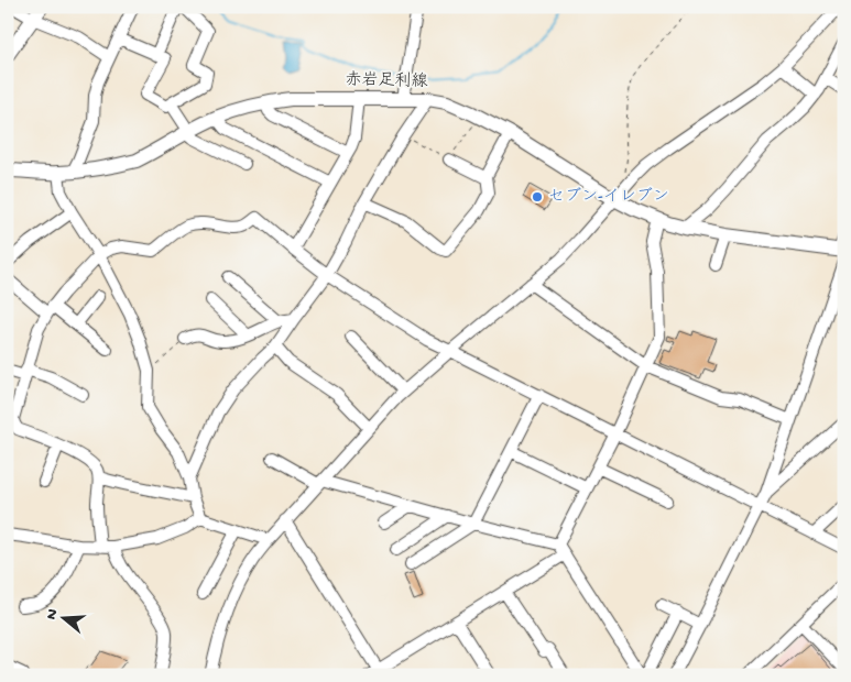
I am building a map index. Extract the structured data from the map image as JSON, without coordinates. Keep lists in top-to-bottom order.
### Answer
{
  "streets": {
    "main road": ["赤岩足利線"]
  },
  "places": ["セブン-イレブン"],
  "north": "left"
}
